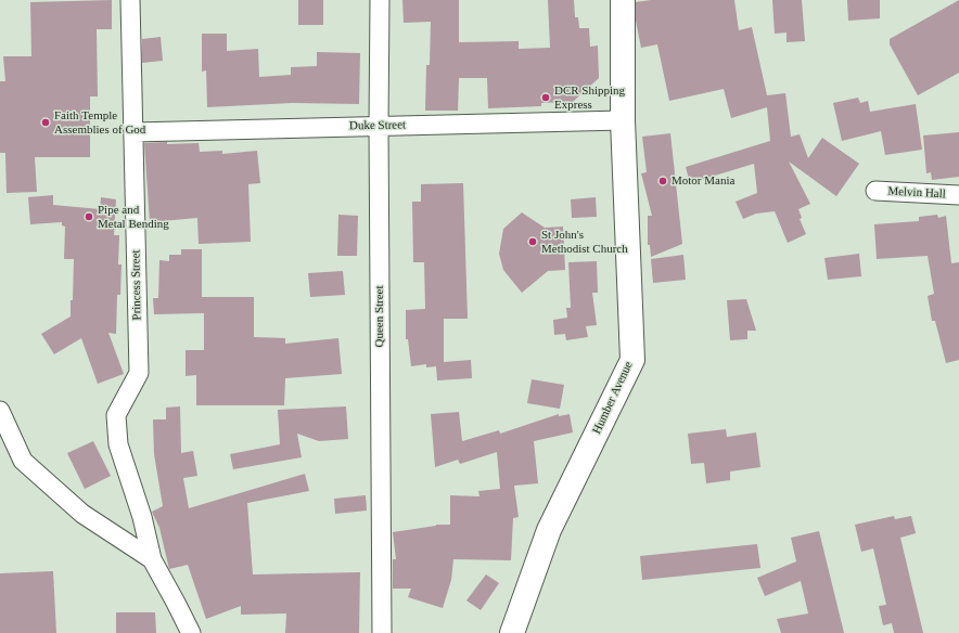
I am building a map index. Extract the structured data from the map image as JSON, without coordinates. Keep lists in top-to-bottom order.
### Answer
{
  "streets": {
    "main road": ["Humber Avenue"],
    "street": [
      "Duke Street",
      "Melvin Hall",
      "Princess Street",
      "Queen Street"
    ]
  },
  "crossings": [
    ["Duke Street", "Princess Street"],
    ["Duke Street", "Queen Street"],
    ["Duke Street", "Humber Avenue"]
  ],
  "places": [
    "DCR Shipping Express",
    "Faith Temple Assemblies of God",
    "Motor Mania",
    "Pipe and Metal Bending",
    "St John's Methodist Church"
  ]
}
